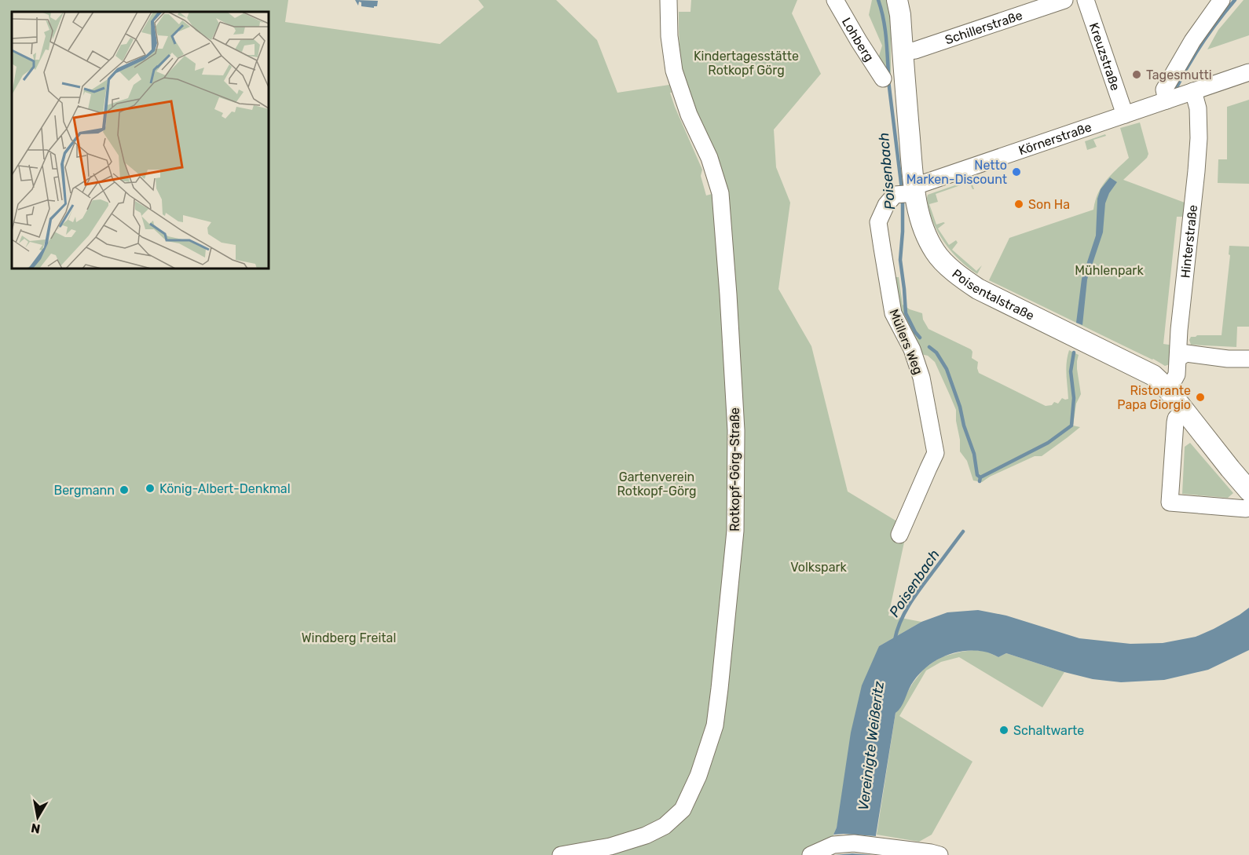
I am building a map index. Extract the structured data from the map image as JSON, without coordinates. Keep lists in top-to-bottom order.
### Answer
{
  "streets": {
    "main road": ["Poisentalstraße"],
    "street": [
      "Schillerstraße",
      "Lohberg",
      "Kreuzstraße",
      "Körnerstraße",
      "Hinterstraße",
      "Müllers Weg",
      "Rotkopf-Görg-Straße"
    ]
  },
  "crossings": [
    ["Schillerstraße", "Poisentalstraße"],
    ["Kreuzstraße", "Körnerstraße"],
    ["Körnerstraße", "Hinterstraße"],
    ["Körnerstraße", "Poisentalstraße"],
    ["Körnerstraße", "Müllers Weg"],
    ["Hinterstraße", "Poisentalstraße"],
    ["Poisentalstraße", "Müllers Weg"]
  ],
  "water": ["Poisenbach", "Vereinigte Weißeritz"],
  "parks": [
    "Kindertagesstätte Rotkopf Görg",
    "Mühlenpark",
    "Gartenverein Rotkopf-Görg",
    "Volkspark",
    "Windberg Freital"
  ],
  "places": [
    "Tagesmutti",
    "Netto Marken-Discount",
    "Son Ha",
    "Ristorante Papa Giorgio",
    "König-Albert-Denkmal",
    "Bergmann",
    "Schaltwarte"
  ],
  "north": "bottom"
}
